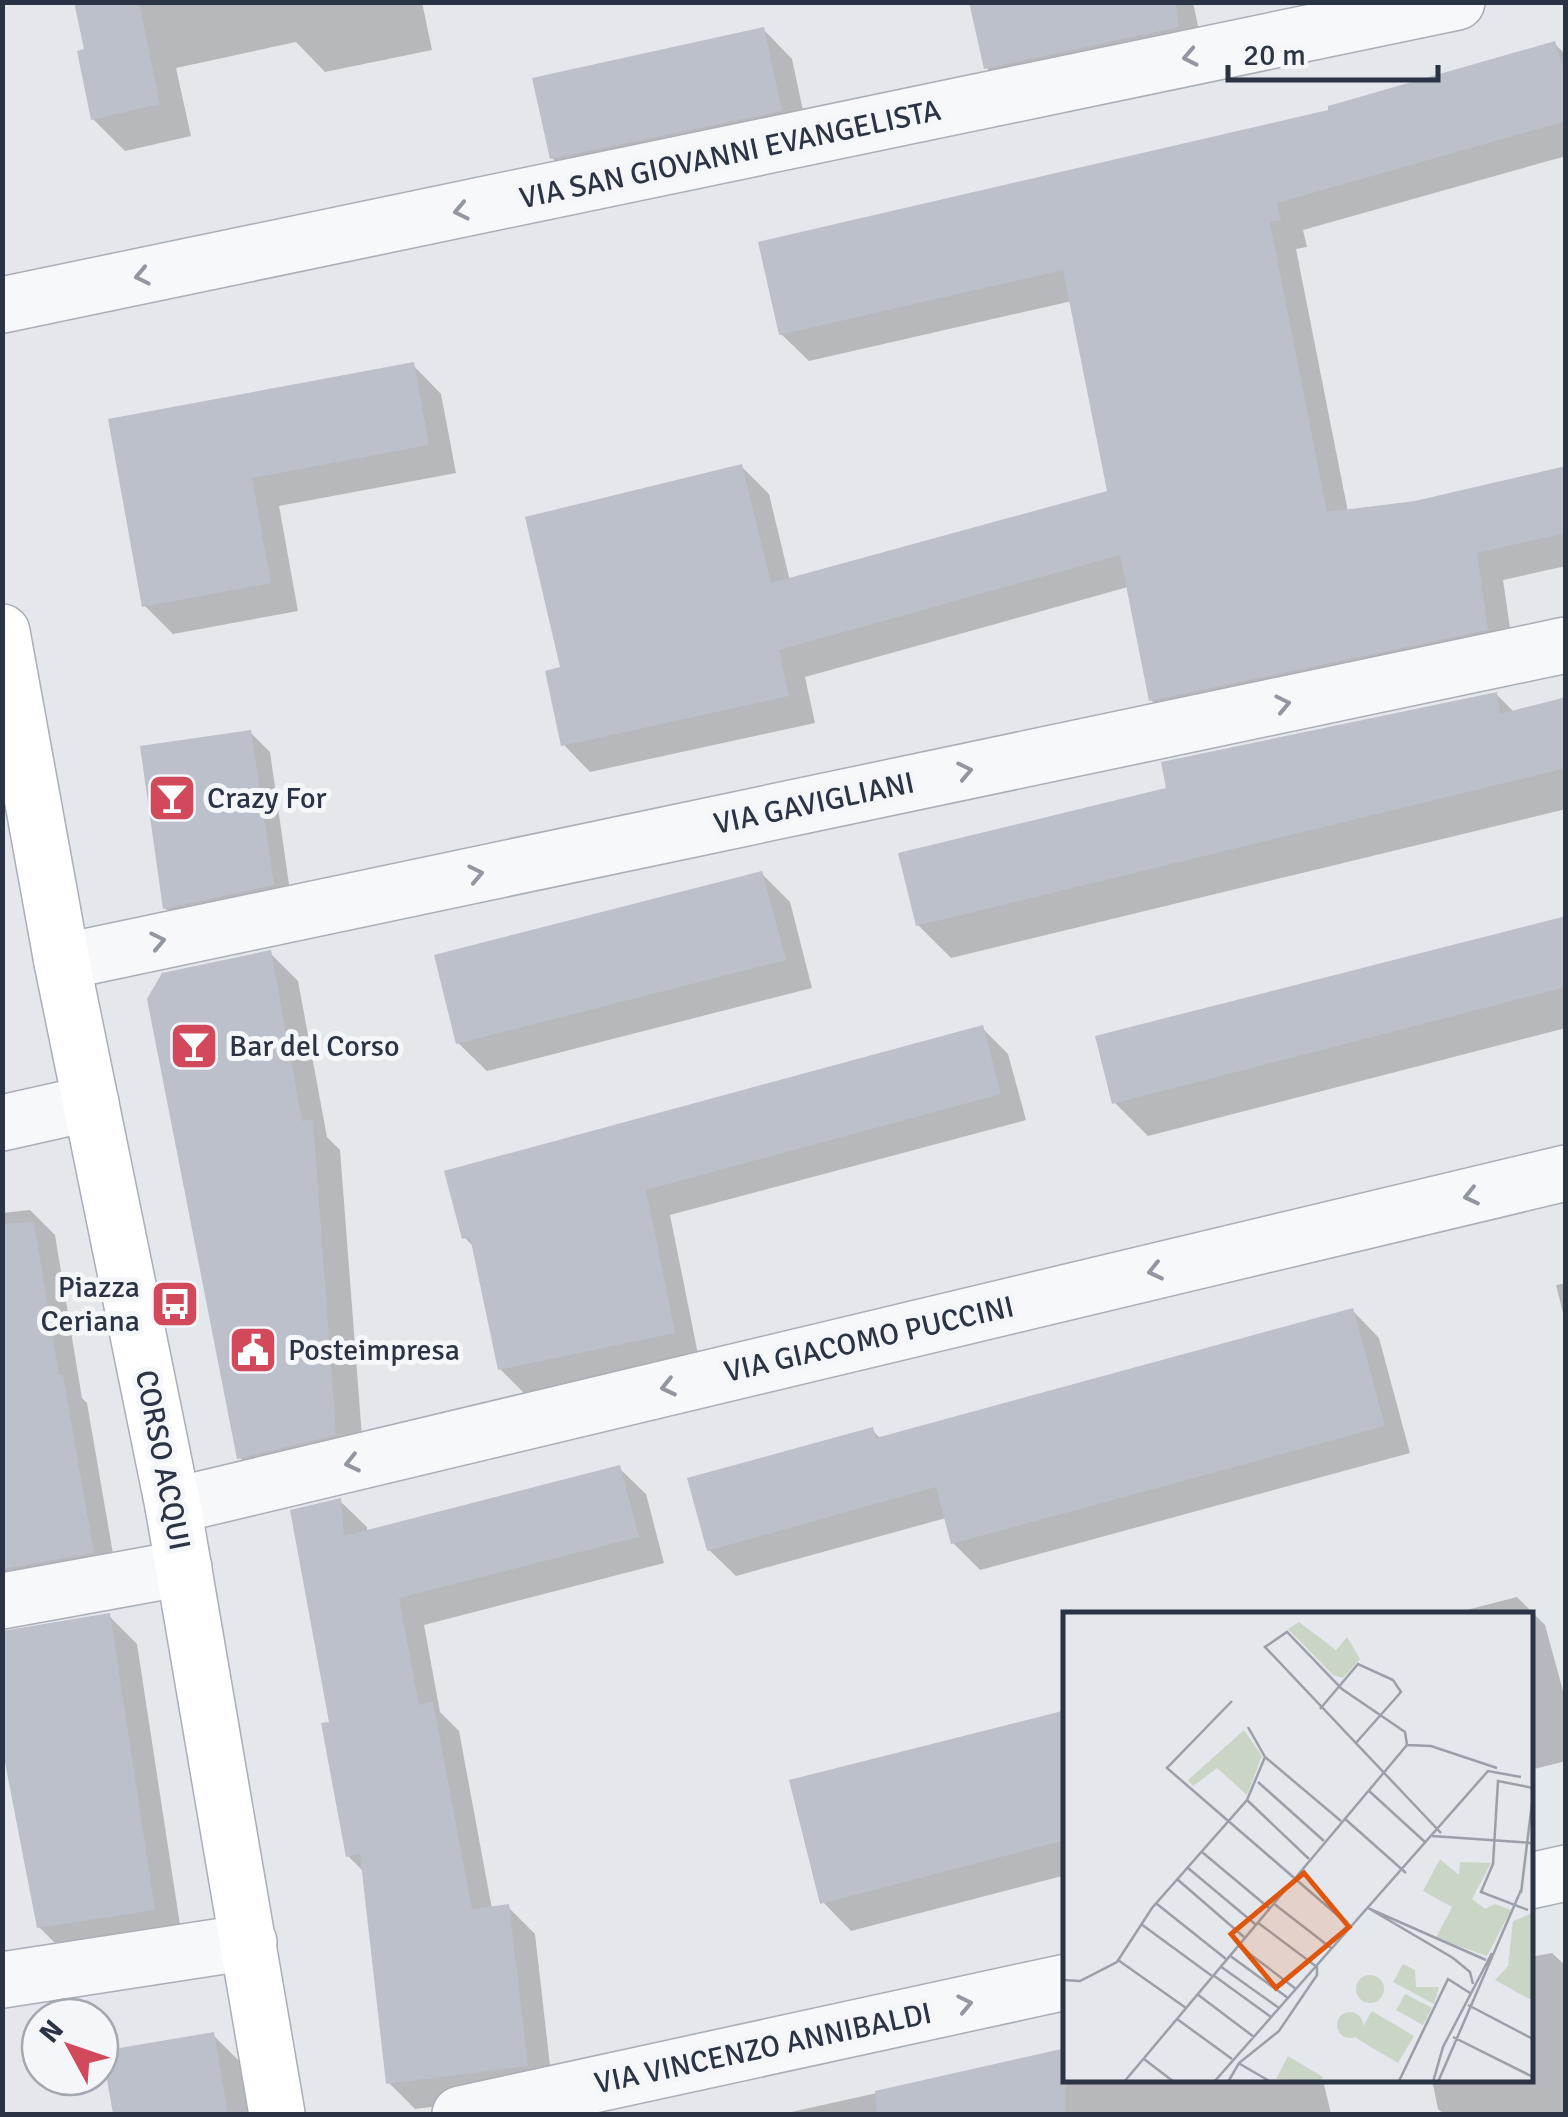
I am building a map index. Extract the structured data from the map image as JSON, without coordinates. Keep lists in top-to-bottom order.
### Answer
{
  "streets": {
    "street": [
      "VIA SAN GIOVANNI EVANGELISTA",
      "VIA GAVIGLIANI",
      "VIA GIACOMO PUCCINI",
      "CORSO ACQUI",
      "VIA VINCENZO ANNIBALDI"
    ]
  },
  "crossings": [
    ["VIA GAVIGLIANI", "CORSO ACQUI"],
    ["VIA GIACOMO PUCCINI", "CORSO ACQUI"]
  ],
  "one_way": [
    "VIA SAN GIOVANNI EVANGELISTA",
    "VIA GAVIGLIANI",
    "VIA GIACOMO PUCCINI",
    "VIA VINCENZO ANNIBALDI"
  ],
  "places": {
    "bar": ["Crazy For", "Bar del Corso"],
    "bus stop": ["Piazza Ceriana"],
    "public building": ["Posteimpresa"]
  },
  "scale_bar": "20 m",
  "north": "top left"
}
